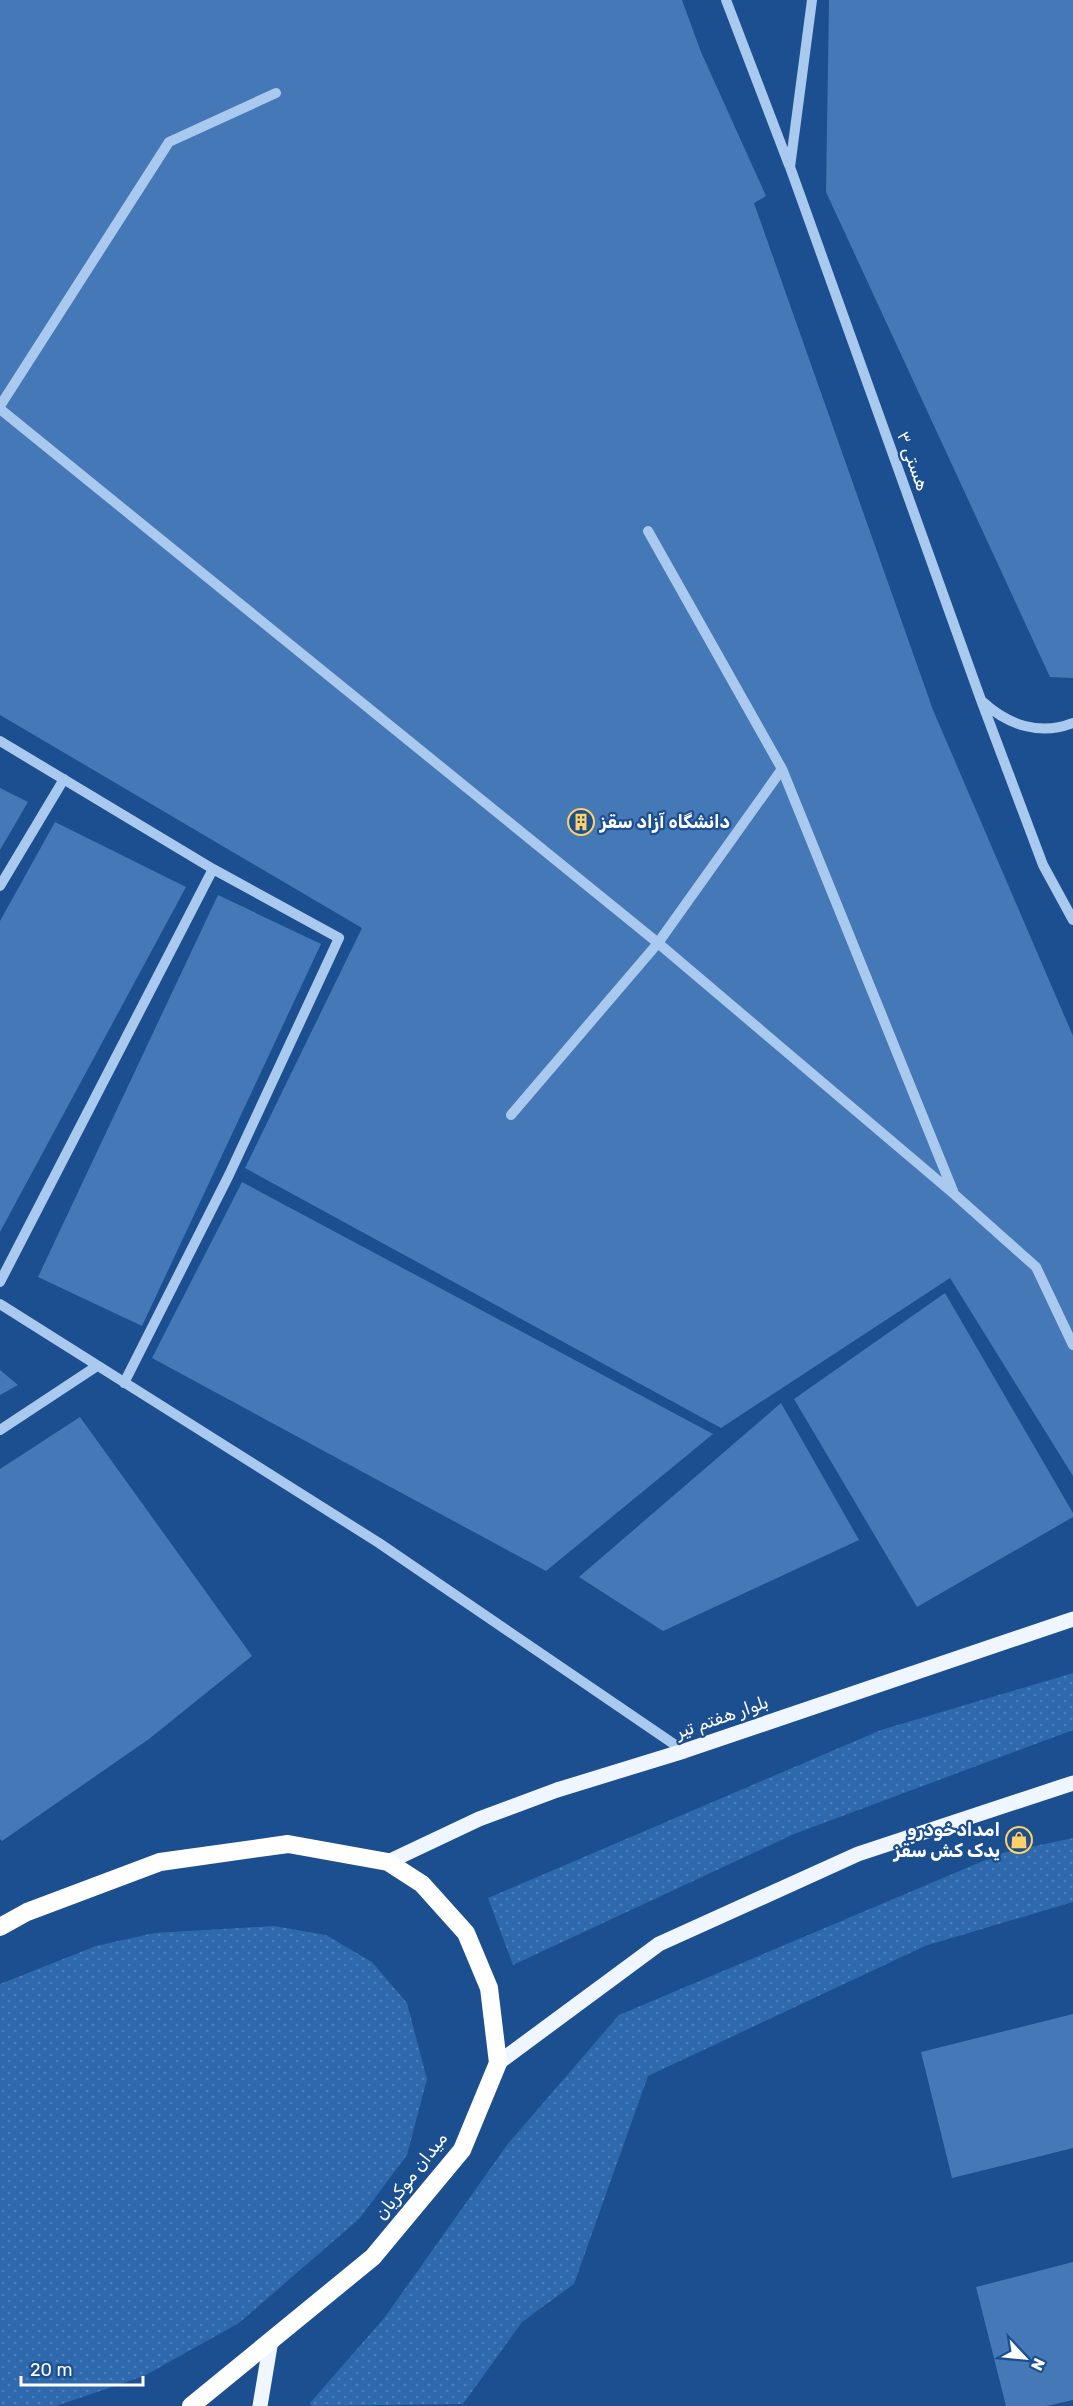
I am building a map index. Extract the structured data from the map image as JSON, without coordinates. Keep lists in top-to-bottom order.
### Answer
{
  "streets": {
    "highway": ["میدان موکریان"],
    "main road": ["بلوار هفتم تیر"],
    "street": ["هستی ۳"]
  },
  "crossings": [
    ["بلوار هفتم تیر", "میدان موکریان"]
  ],
  "places": {
    "building": ["دانشگاه آزاد سقز"],
    "shop": ["امدادخودرو یدک کش سقز"]
  },
  "scale_bar": "20 m",
  "north": "bottom right"
}
